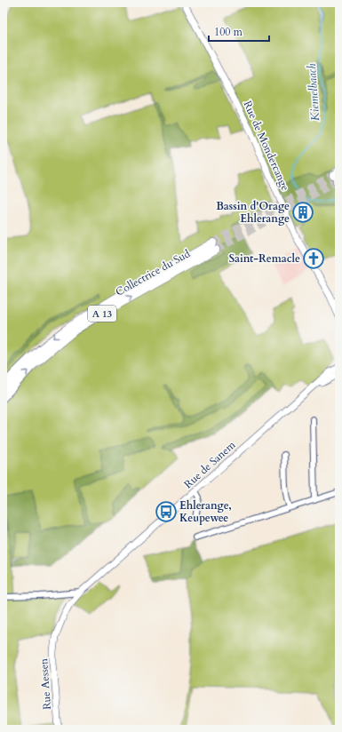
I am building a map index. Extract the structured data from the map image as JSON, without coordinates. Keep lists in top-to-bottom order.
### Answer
{
  "streets": {
    "highway": ["Collectrice du Sud", "A 13"],
    "main road": ["Rue de Mondercange", "Rue de Sanem", "Rue Aessen"]
  },
  "crossings": [
    ["Rue de Sanem", "Rue Aessen"]
  ],
  "water": ["Kiemelbaach"],
  "places": {
    "building": ["Bassin d'Orage Ehlerange"],
    "church": ["Saint-Remacle"],
    "bus stop": ["Ehlerange, Keupewee"]
  },
  "scale_bar": "100 m"
}
